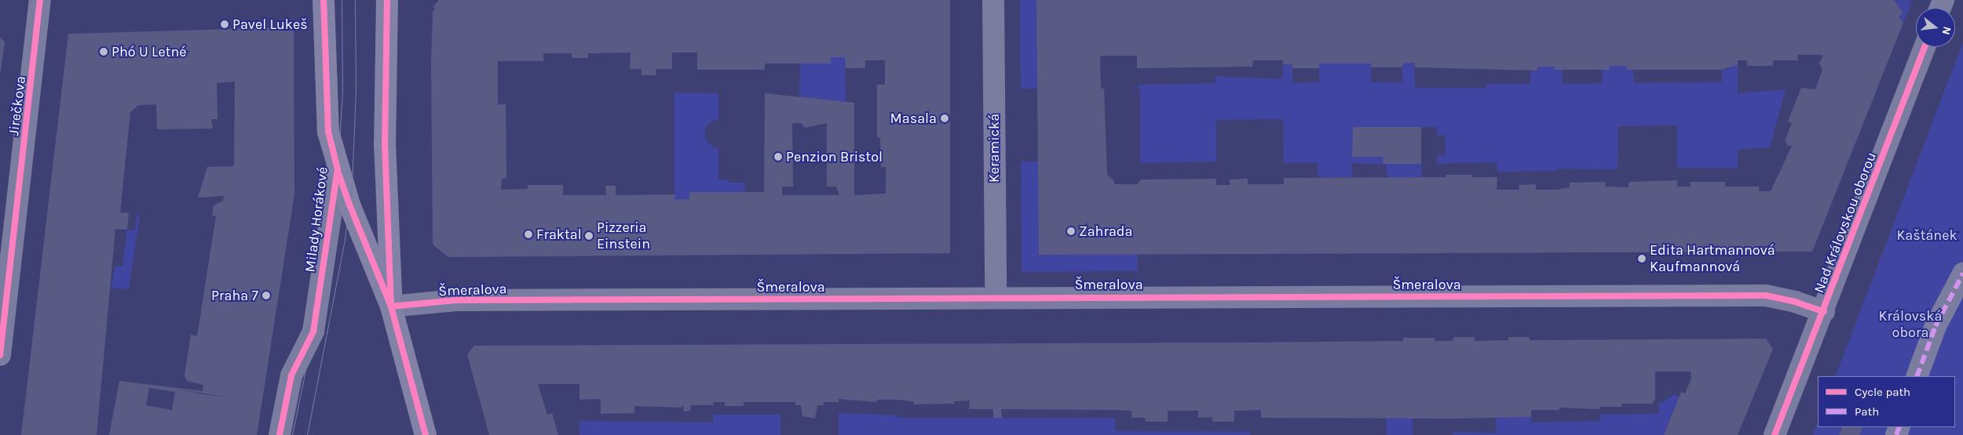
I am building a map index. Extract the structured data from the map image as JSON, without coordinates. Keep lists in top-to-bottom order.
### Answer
{
  "streets": {
    "main road": ["Milady Horákové"],
    "street": [
      "Jirečkova",
      "Keramická",
      "Nad Královskou oborou",
      "Šmeralova"
    ]
  },
  "crossings": [
    ["Keramická", "Šmeralova"],
    ["Nad Královskou oborou", "Šmeralova"]
  ],
  "parks": ["Kaštánek", "Královská obora"],
  "places": [
    "Pavel Lukeš",
    "Phó U Letné",
    "Masala",
    "Penzion Bristol",
    "Zahrada",
    "Fraktal",
    "Pizzeria Einstein",
    "Edita Hartmannová Kaufmannová",
    "Praha 7"
  ],
  "legend": ["Cycle path", "Path"],
  "north": "right"
}
